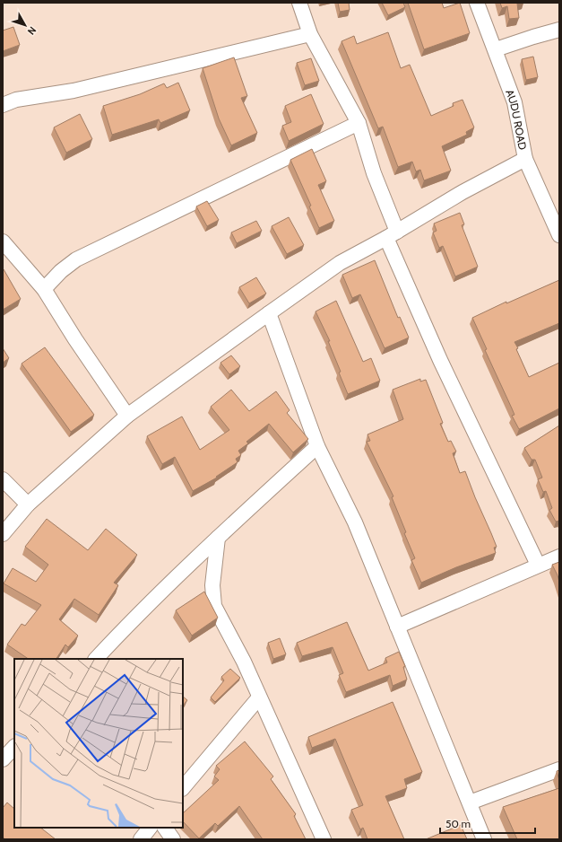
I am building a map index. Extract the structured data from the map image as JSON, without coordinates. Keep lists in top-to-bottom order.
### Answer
{
  "streets": {
    "street": ["AUDU ROAD"]
  },
  "scale_bar": "50 m",
  "north": "bottom right"
}
